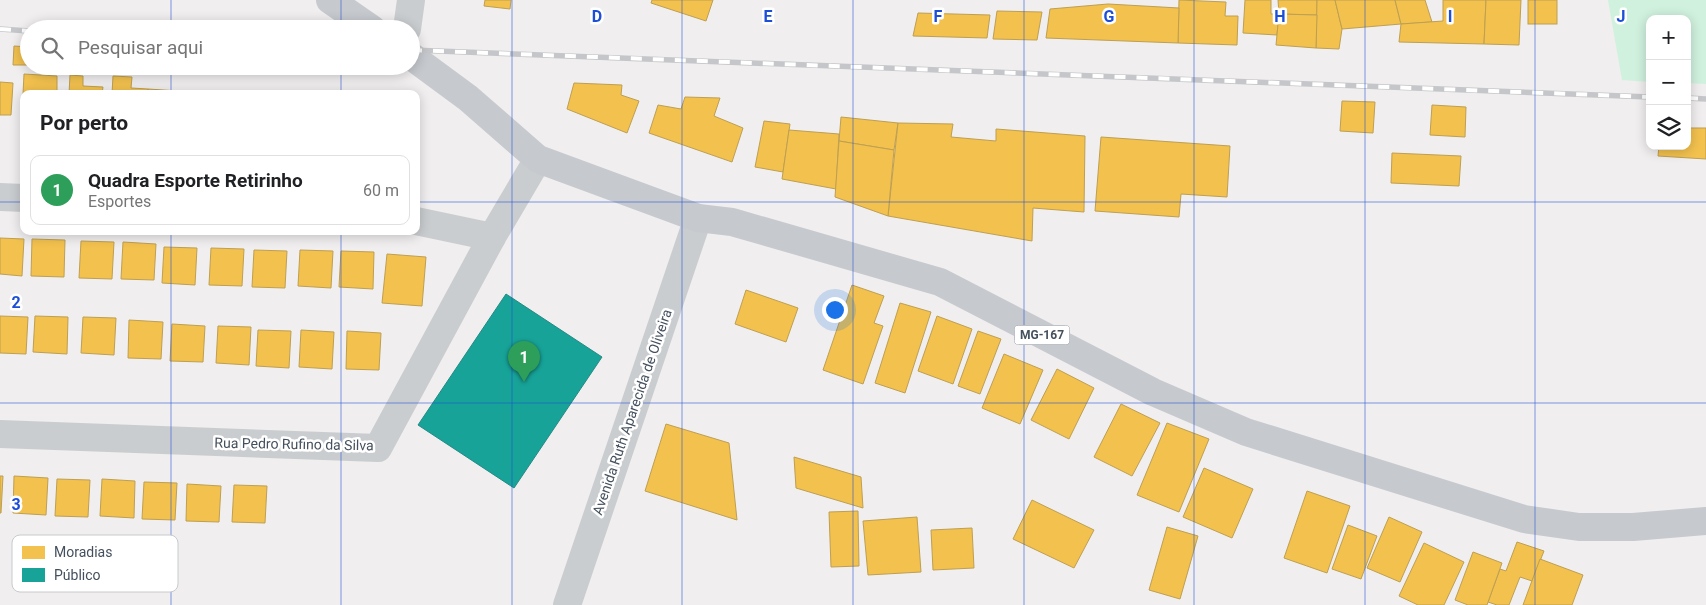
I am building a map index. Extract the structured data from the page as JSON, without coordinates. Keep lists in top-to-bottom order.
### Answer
{
  "streets": {
    "main road": ["MG-167"],
    "street": ["Avenida Ruth Aparecida de Oliveira", "Rua Pedro Rufino da Silva"]
  },
  "crossings": [
    ["MG-167", "Avenida Ruth Aparecida de Oliveira"],
    ["MG-167", "Rua Pedro Rufino da Silva"]
  ],
  "legend": ["Moradias", "Público"],
  "page": {
    "map_buttons": ["+", "−"],
    "search": "Pesquisar aqui",
    "heading": "Por perto",
    "list": [
      {
        "mark": "1",
        "name": "Quadra Esporte Retirinho",
        "note": "Esportes",
        "value": "60 m"
      }
    ],
    "pins": "1"
  },
  "grid": {
    "columns": [
      "D",
      "E",
      "F",
      "G",
      "H",
      "I",
      "J"
    ],
    "rows": ["2", "3"]
  }
}
